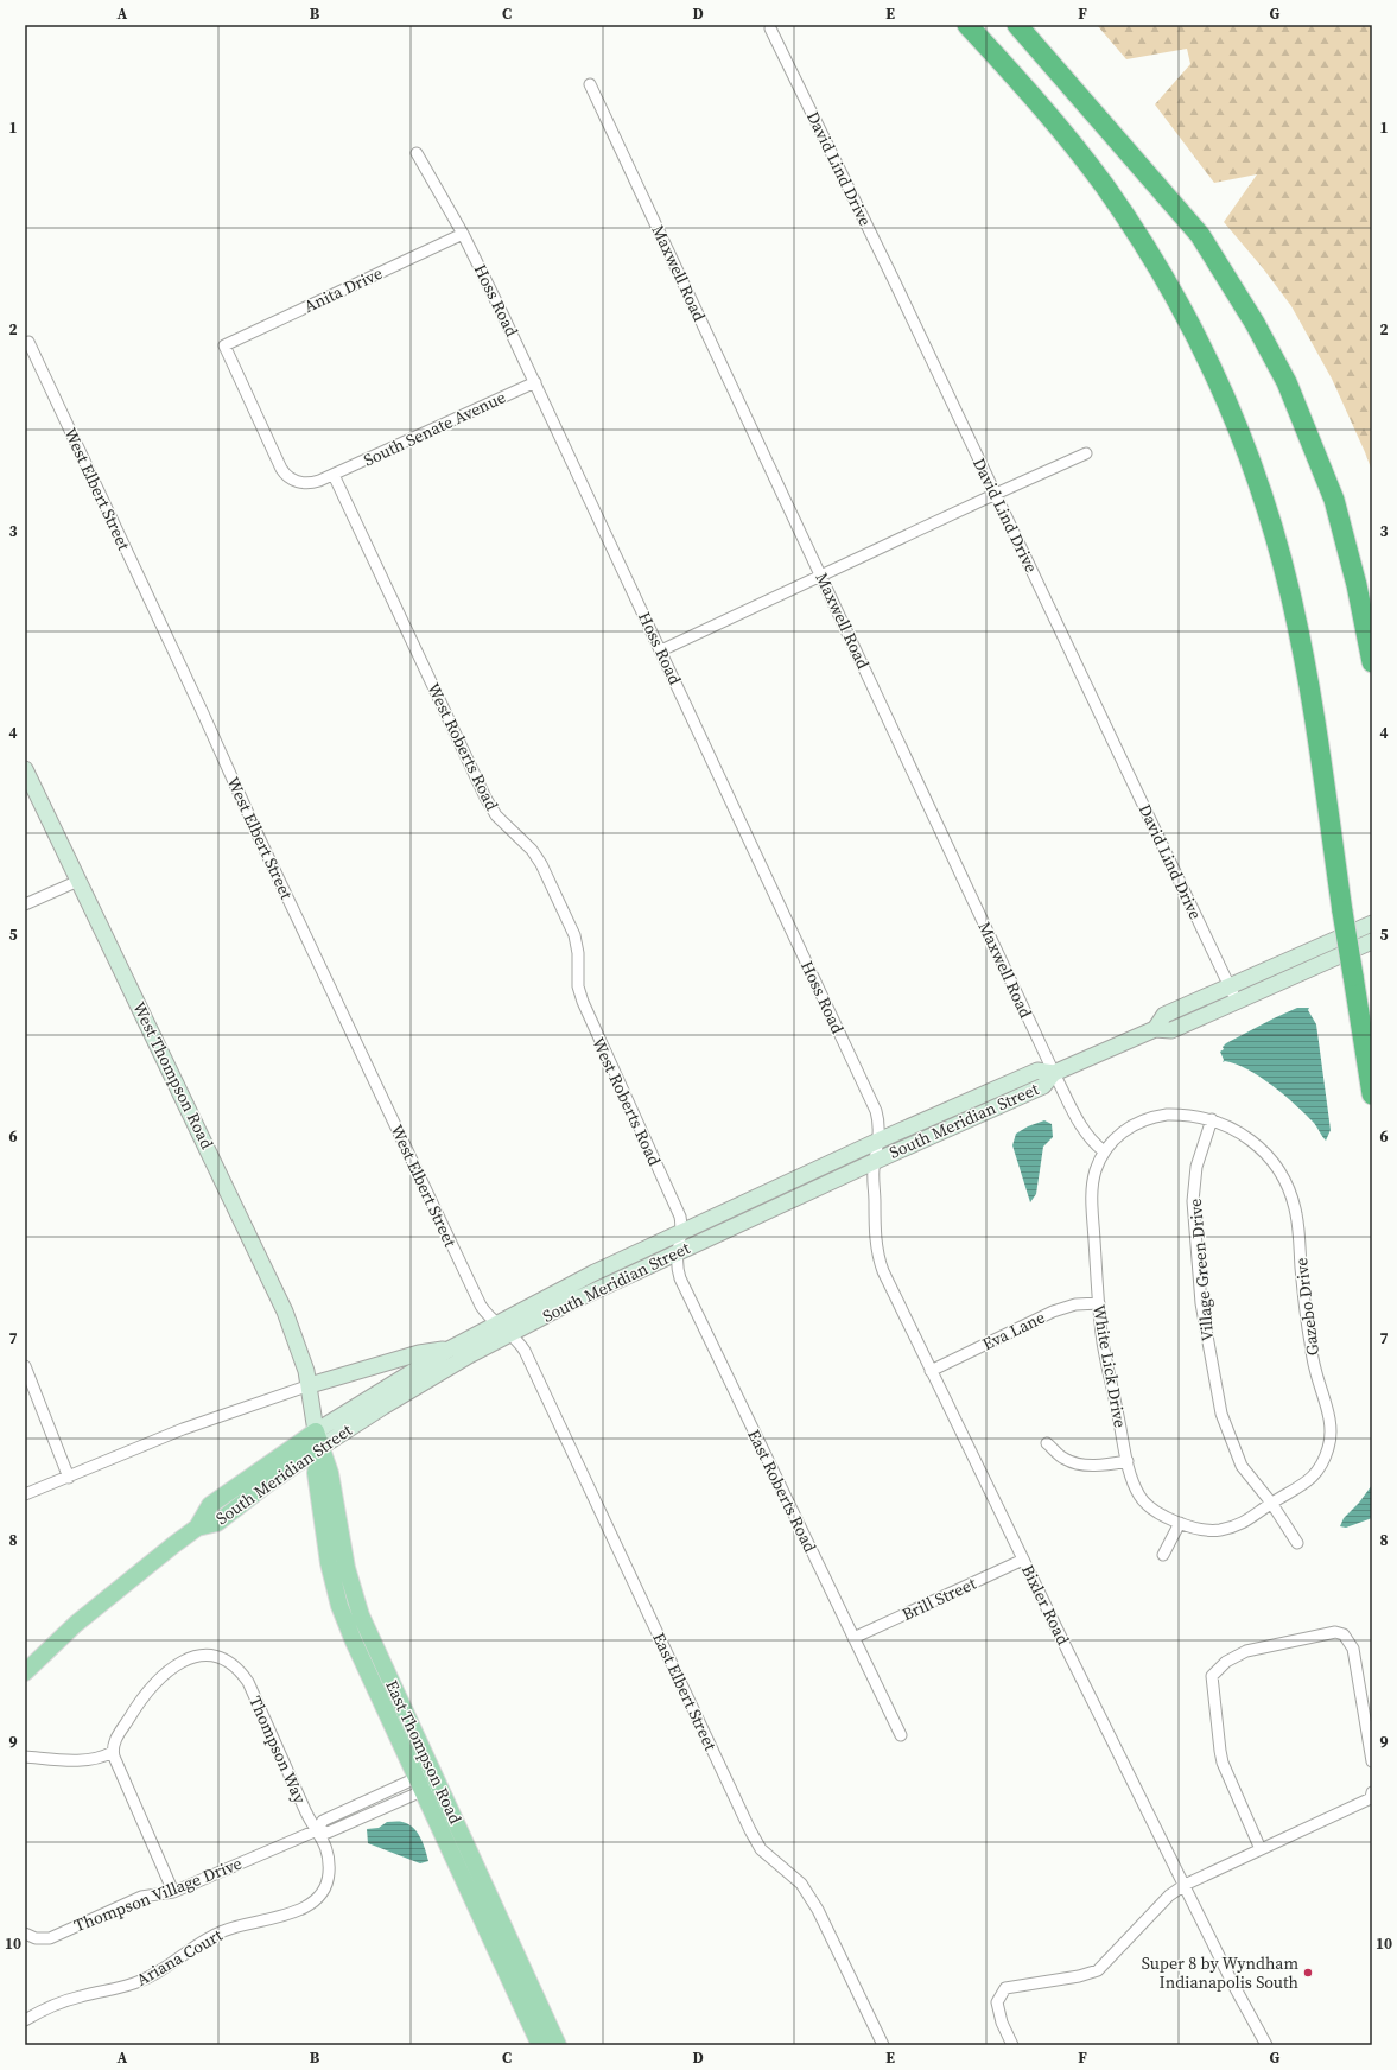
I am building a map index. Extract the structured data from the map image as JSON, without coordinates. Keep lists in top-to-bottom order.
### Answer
{
  "streets": {
    "main road": ["West Thompson Road", "South Meridian Street", "East Thompson Road"],
    "street": [
      "David Lind Drive",
      "Maxwell Road",
      "Anita Drive",
      "Hoss Road",
      "South Senate Avenue",
      "West Elbert Street",
      "West Roberts Road",
      "Village Green Drive",
      "Gazebo Drive",
      "Eva Lane",
      "White Lick Drive",
      "East Roberts Road",
      "Brill Street",
      "Bixler Road",
      "East Elbert Street",
      "Thompson Way",
      "Thompson Village Drive",
      "Ariana Court"
    ]
  },
  "crossings": [
    ["David Lind Drive", "South Meridian Street"],
    ["Maxwell Road", "South Meridian Street"],
    ["Maxwell Road", "White Lick Drive"],
    ["Anita Drive", "Hoss Road"],
    ["Anita Drive", "South Senate Avenue"],
    ["Anita Drive", "West Roberts Road"],
    ["Hoss Road", "South Senate Avenue"],
    ["Hoss Road", "South Meridian Street"],
    ["Hoss Road", "Bixler Road"],
    ["South Senate Avenue", "West Roberts Road"],
    ["West Elbert Street", "South Meridian Street"],
    ["West Elbert Street", "East Elbert Street"],
    ["West Roberts Road", "South Meridian Street"],
    ["West Roberts Road", "East Roberts Road"],
    ["West Thompson Road", "South Meridian Street"],
    ["West Thompson Road", "East Thompson Road"],
    ["South Meridian Street", "East Roberts Road"],
    ["South Meridian Street", "Bixler Road"],
    ["South Meridian Street", "East Elbert Street"],
    ["South Meridian Street", "East Thompson Road"],
    ["Village Green Drive", "Gazebo Drive"],
    ["Village Green Drive", "White Lick Drive"],
    ["Gazebo Drive", "White Lick Drive"],
    ["Eva Lane", "White Lick Drive"],
    ["Eva Lane", "Bixler Road"],
    ["East Roberts Road", "Brill Street"],
    ["Brill Street", "Bixler Road"],
    ["Thompson Way", "Thompson Village Drive"],
    ["Thompson Way", "Ariana Court"],
    ["East Thompson Road", "Thompson Village Drive"],
    ["Thompson Village Drive", "Ariana Court"]
  ],
  "places": ["Super 8 by Wyndham Indianapolis South"],
  "grid": {
    "columns": [
      "A",
      "B",
      "C",
      "D",
      "E",
      "F",
      "G"
    ],
    "rows": [
      "1",
      "2",
      "3",
      "4",
      "5",
      "6",
      "7",
      "8",
      "9",
      "10"
    ]
  }
}
